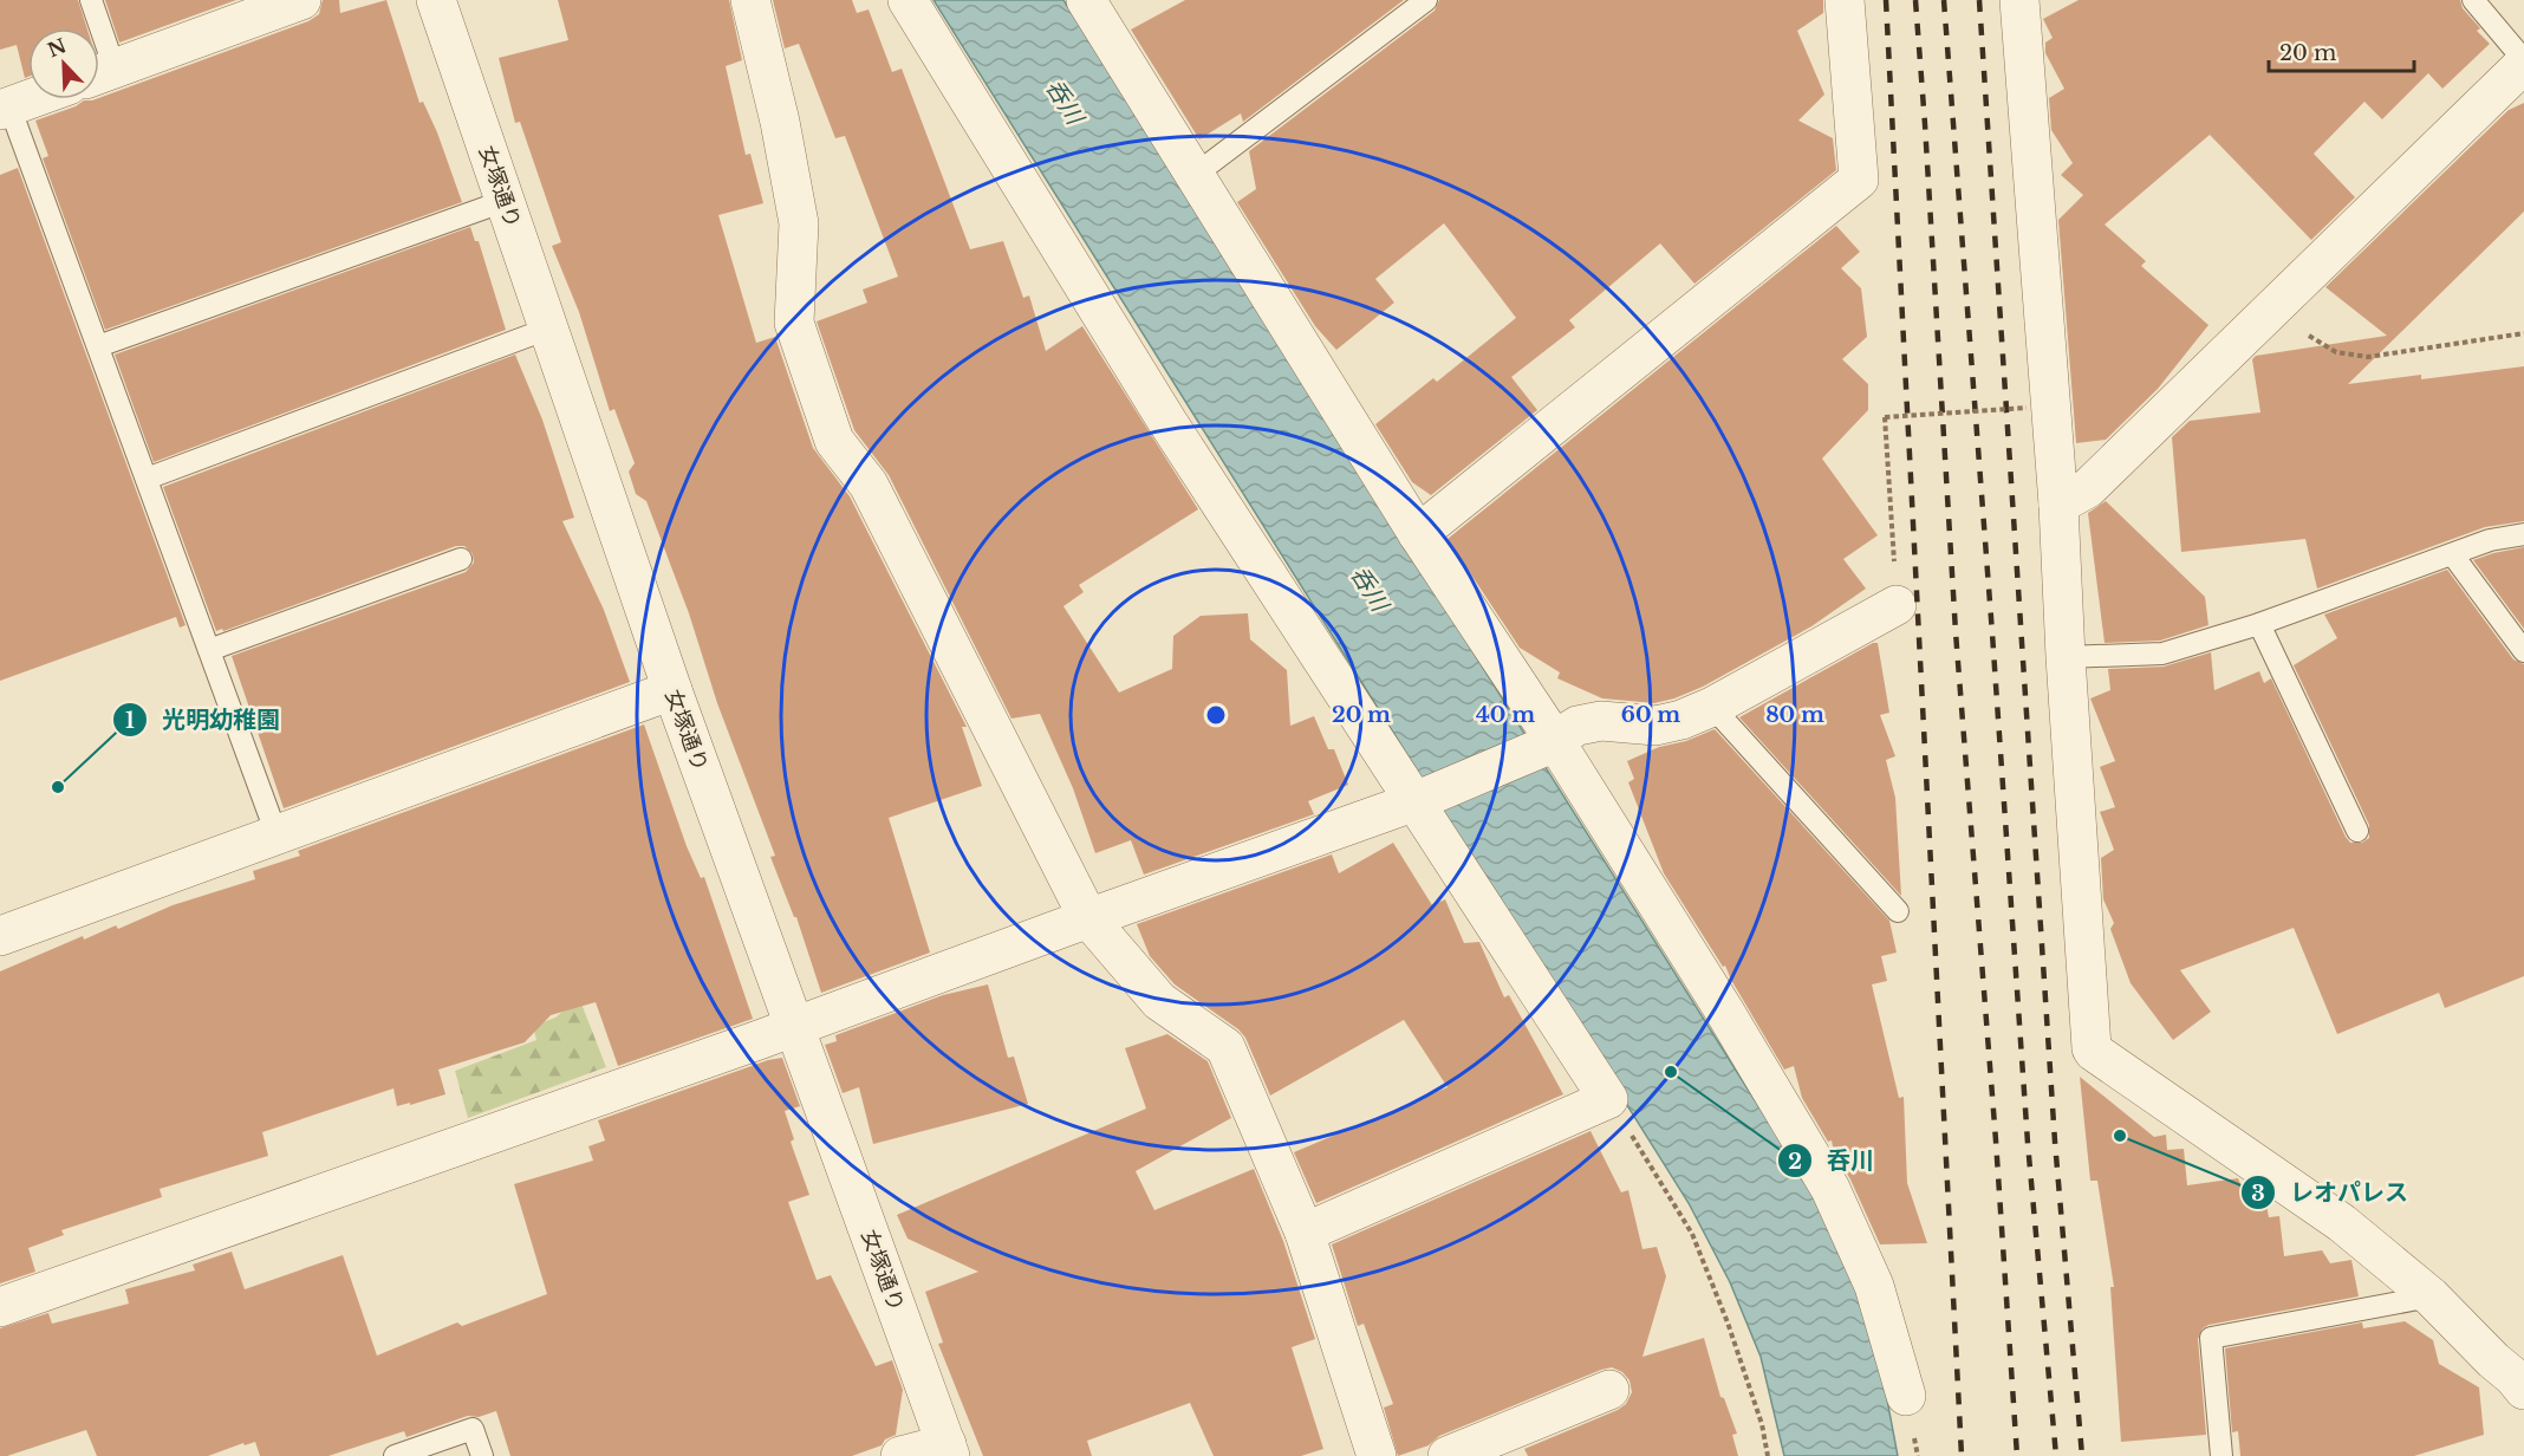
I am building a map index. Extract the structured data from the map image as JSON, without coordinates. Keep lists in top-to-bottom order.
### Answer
{
  "streets": {
    "street": ["女塚通り"]
  },
  "water": ["呑川"],
  "places": ["光明幼稚園", "呑川", "レオパレス"],
  "scale_bar": "20 m",
  "north": "top left",
  "rings": [
    "20 m",
    "40 m",
    "60 m",
    "80 m"
  ]
}
